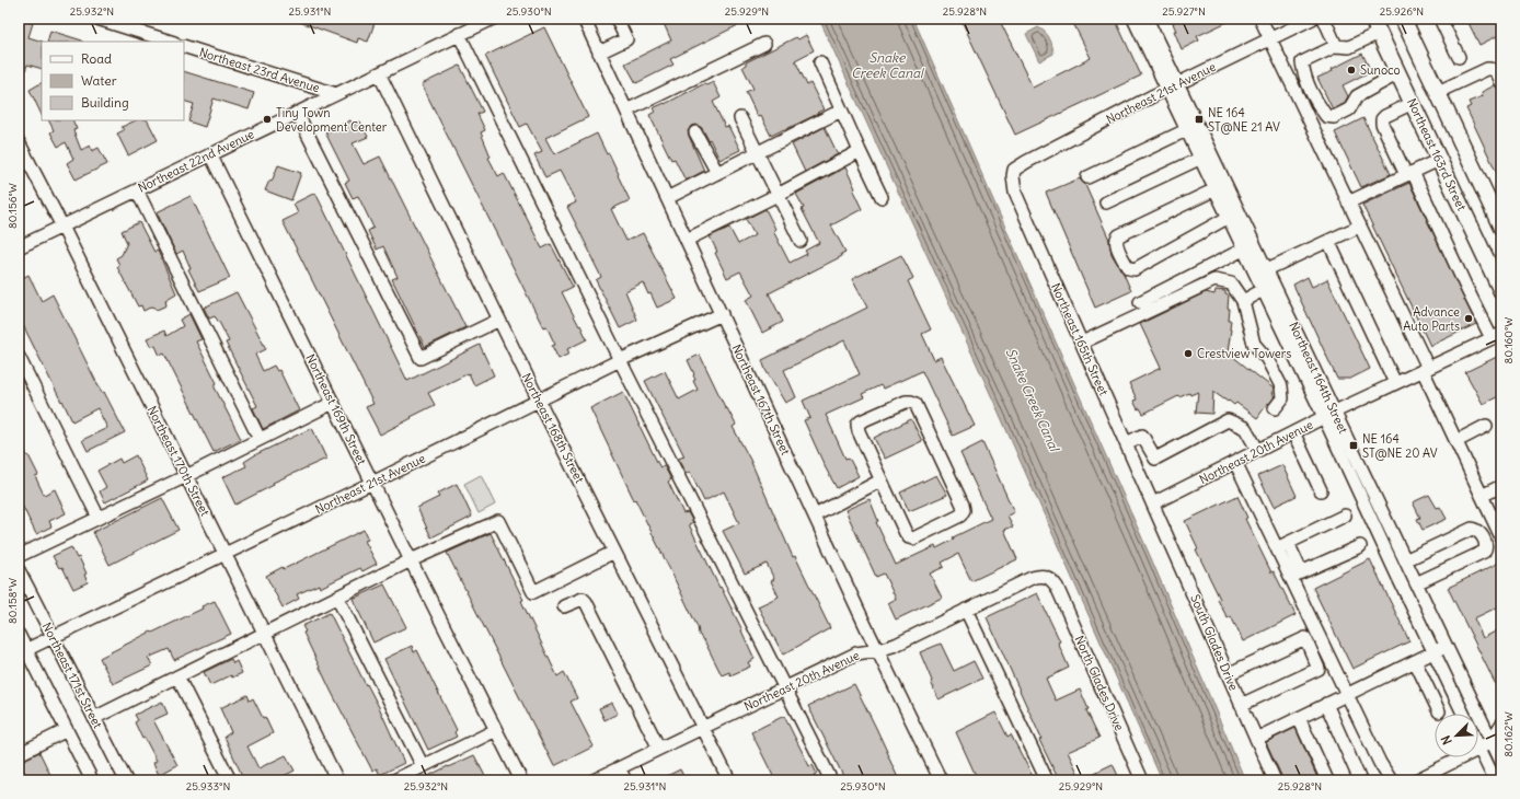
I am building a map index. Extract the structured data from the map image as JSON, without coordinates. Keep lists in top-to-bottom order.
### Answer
{
  "streets": {
    "main road": ["Northeast 163rd Street"],
    "street": [
      "Northeast 23rd Avenue",
      "Northeast 21st Avenue",
      "Northeast 22nd Avenue",
      "Northeast 165th Street",
      "Northeast 164th Street",
      "Northeast 167th Street",
      "Northeast 169th Street",
      "Northeast 168th Street",
      "Northeast 20th Avenue",
      "Northeast 170th Street",
      "South Glades Drive",
      "Northeast 171st Street",
      "North Glades Drive"
    ]
  },
  "crossings": [
    ["Northeast 23rd Avenue", "Northeast 22nd Avenue"],
    ["Northeast 21st Avenue", "Northeast 165th Street"],
    ["Northeast 21st Avenue", "Northeast 164th Street"],
    ["Northeast 21st Avenue", "Northeast 167th Street"],
    ["Northeast 21st Avenue", "Northeast 169th Street"],
    ["Northeast 21st Avenue", "Northeast 168th Street"],
    ["Northeast 21st Avenue", "Northeast 170th Street"],
    ["Northeast 21st Avenue", "Northeast 171st Street"],
    ["Northeast 22nd Avenue", "Northeast 169th Street"],
    ["Northeast 22nd Avenue", "Northeast 168th Street"],
    ["Northeast 22nd Avenue", "Northeast 170th Street"],
    ["Northeast 165th Street", "Northeast 20th Avenue"],
    ["Northeast 165th Street", "South Glades Drive"],
    ["Northeast 164th Street", "Northeast 20th Avenue"],
    ["Northeast 167th Street", "Northeast 20th Avenue"],
    ["Northeast 168th Street", "Northeast 20th Avenue"],
    ["Northeast 20th Avenue", "South Glades Drive"],
    ["Northeast 20th Avenue", "North Glades Drive"]
  ],
  "water": ["Snake Creek Canal"],
  "places": {
    "other": [
      "Sunoco",
      "Tiny Town Development Center",
      "Advance Auto Parts",
      "Crestview Towers"
    ],
    "transit": ["NE 164 ST@NE 21 AV", "NE 164 ST@NE 20 AV"]
  },
  "legend": ["Road", "Water", "Building"],
  "north": "bottom left",
  "coordinates": [
    "25.932°N",
    "25.931°N",
    "25.930°N",
    "25.929°N",
    "25.928°N",
    "25.927°N",
    "25.926°N",
    "80.156°W",
    "80.160°W",
    "80.158°W",
    "80.162°W",
    "25.933°N"
  ]
}
